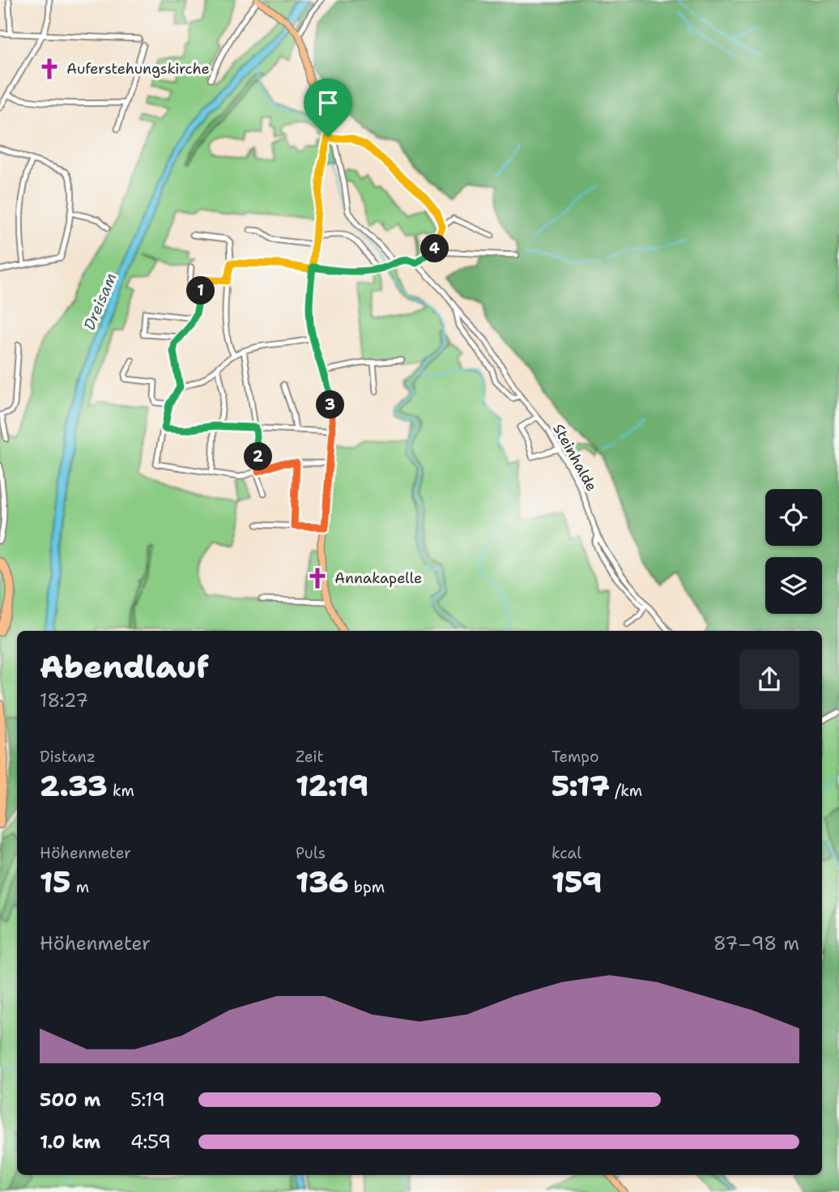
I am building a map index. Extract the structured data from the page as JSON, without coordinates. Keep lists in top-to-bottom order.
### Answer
{
  "streets": {
    "street": ["Steinhalde"]
  },
  "water": ["Dreisam"],
  "places": {
    "church": ["Auferstehungskirche", "Annakapelle"]
  },
  "page": {
    "pins": [
      "4",
      "1",
      "3",
      "2"
    ],
    "heading": ["Abendlauf", "18:27"],
    "stats": [
      ["Distanz", "2.33 km"],
      ["Zeit", "12:19"],
      ["Tempo", "5:17 /km"],
      ["Höhenmeter", "15 m"],
      ["Puls", "136 bpm"],
      ["kcal", "159"]
    ],
    "chart": ["Höhenmeter", "87–98 m"],
    "list": [
      {
        "name": "500 m",
        "note": "5:19"
      },
      {
        "name": "1.0 km",
        "note": "4:59"
      }
    ]
  }
}
